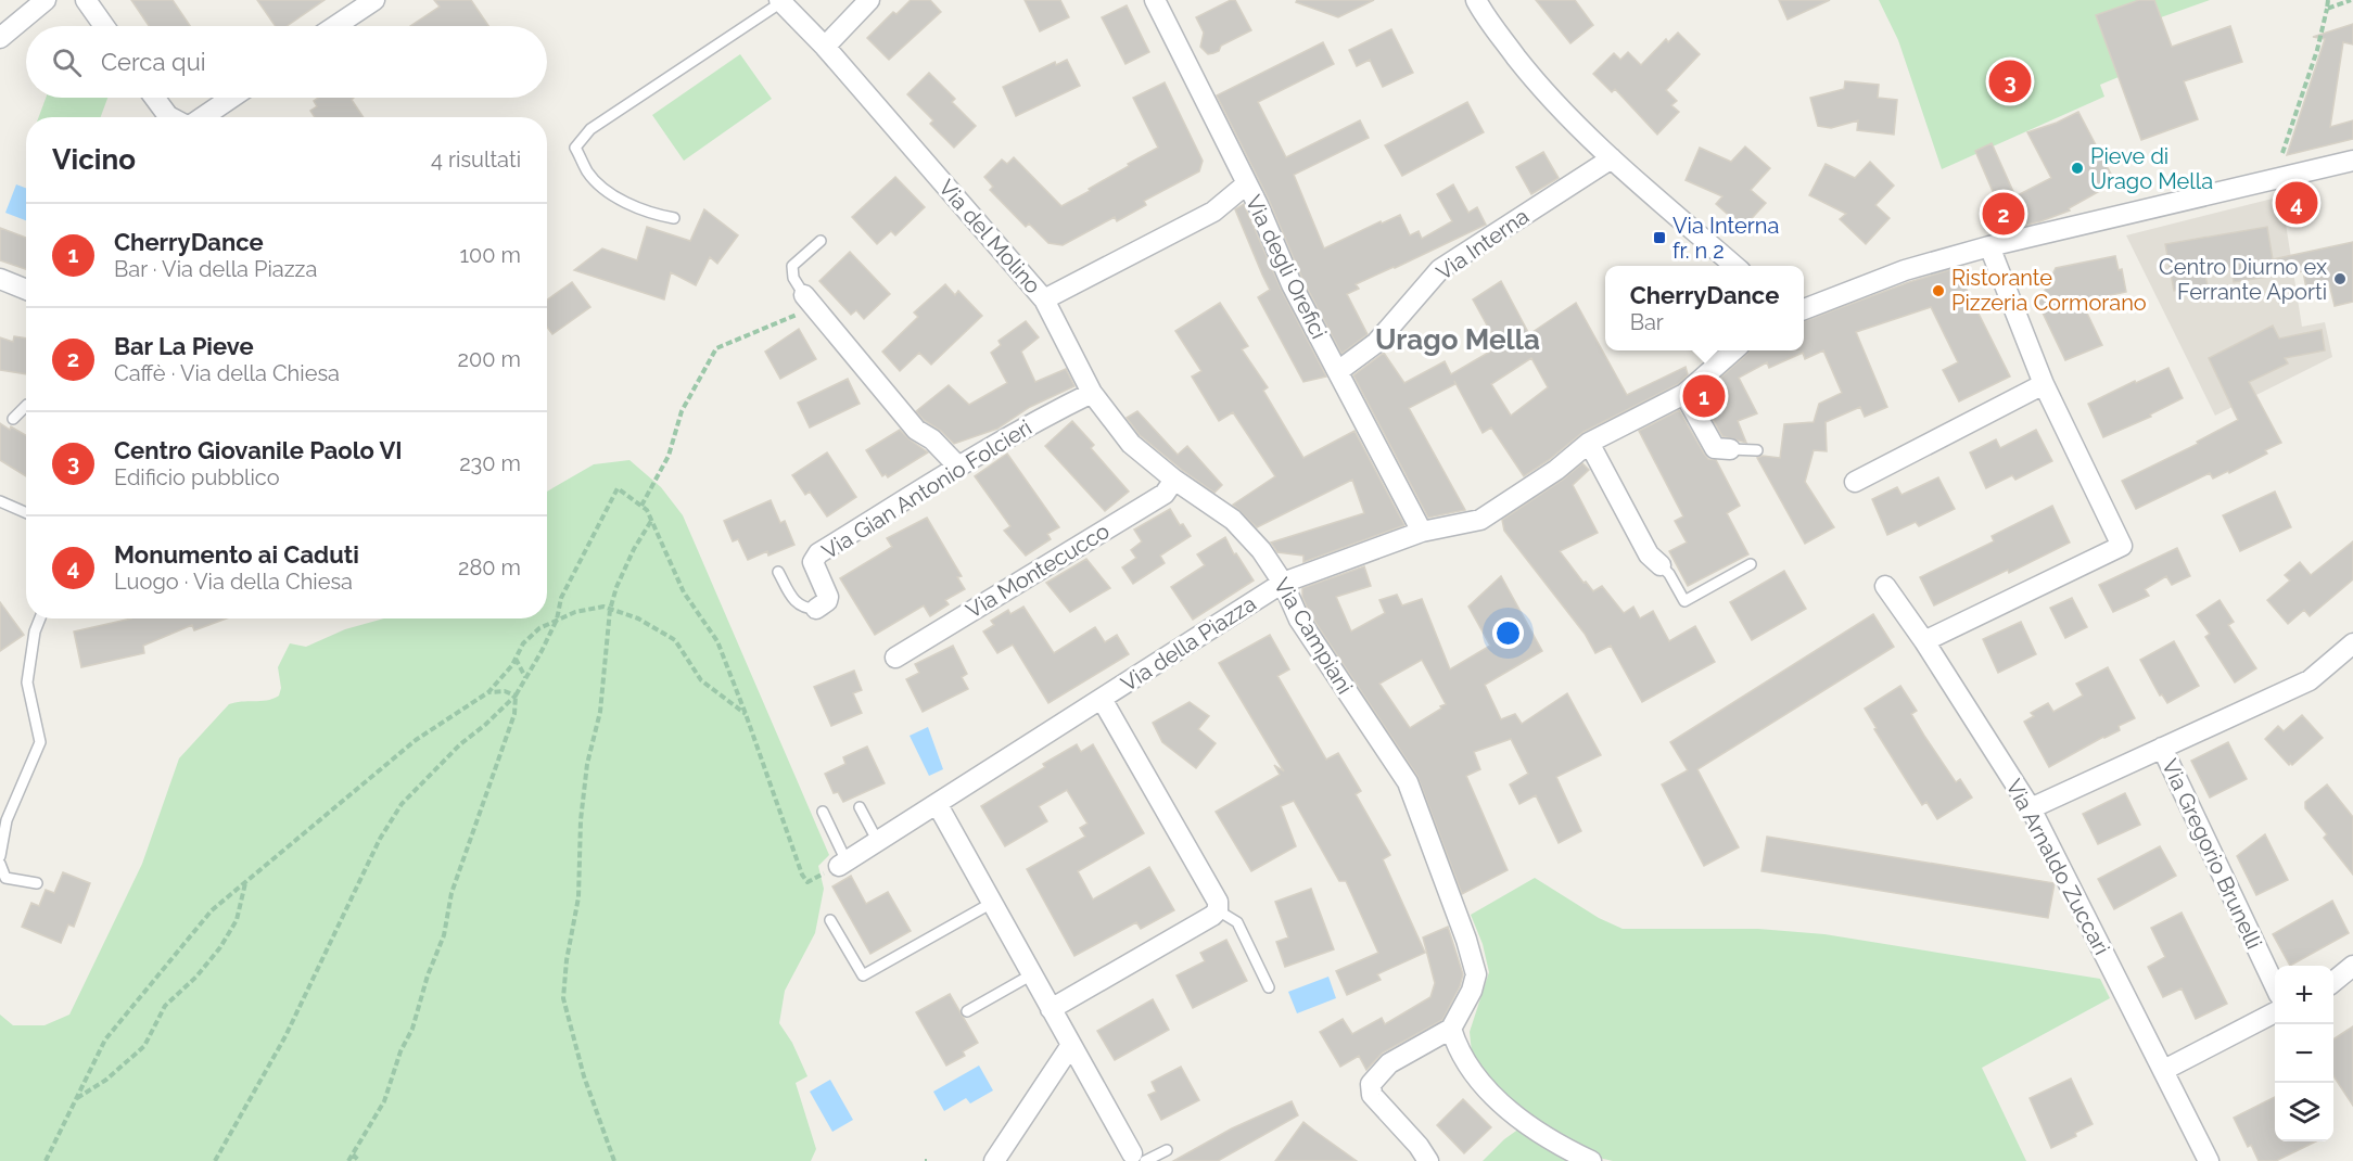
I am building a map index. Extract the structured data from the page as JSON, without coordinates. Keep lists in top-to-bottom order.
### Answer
{
  "streets": {
    "street": [
      "Via del Molino",
      "Via Interna",
      "Via degli Orefici",
      "Via Gian Antonio Folcieri",
      "Via Montecucco",
      "Via Campiani",
      "Via della Piazza",
      "Via Gregorio Brunelli",
      "Via Arnaldo Zuccari"
    ]
  },
  "crossings": [
    ["Via del Molino", "Via degli Orefici"],
    ["Via del Molino", "Via Campiani"],
    ["Via Interna", "Via degli Orefici"],
    ["Via degli Orefici", "Via della Piazza"],
    ["Via Gian Antonio Folcieri", "Via Campiani"],
    ["Via Montecucco", "Via Campiani"],
    ["Via Campiani", "Via della Piazza"],
    ["Via Gregorio Brunelli", "Via Arnaldo Zuccari"]
  ],
  "districts": ["Urago Mella"],
  "places": {
    "other": ["Pieve di Urago Mella", "Centro Diurno ex Ferrante Aporti", "Ristorante Pizzeria Cormorano"],
    "transit": ["Via Interna fr. n 2"]
  },
  "page": {
    "search": "Cerca qui",
    "pins": [
      "3",
      "4",
      "2",
      "1"
    ],
    "heading": ["Vicino", "4 risultati"],
    "list": [
      {
        "mark": "1",
        "name": "CherryDance",
        "note": "Bar · Via della Piazza",
        "value": "100 m"
      },
      {
        "mark": "2",
        "name": "Bar La Pieve",
        "note": "Caffè · Via della Chiesa",
        "value": "200 m"
      },
      {
        "mark": "3",
        "name": "Centro Giovanile Paolo VI",
        "note": "Edificio pubblico",
        "value": "230 m"
      },
      {
        "mark": "4",
        "name": "Monumento ai Caduti",
        "note": "Luogo · Via della Chiesa",
        "value": "280 m"
      }
    ],
    "popup": ["CherryDance", "Bar"],
    "map_buttons": ["+", "−"]
  }
}
